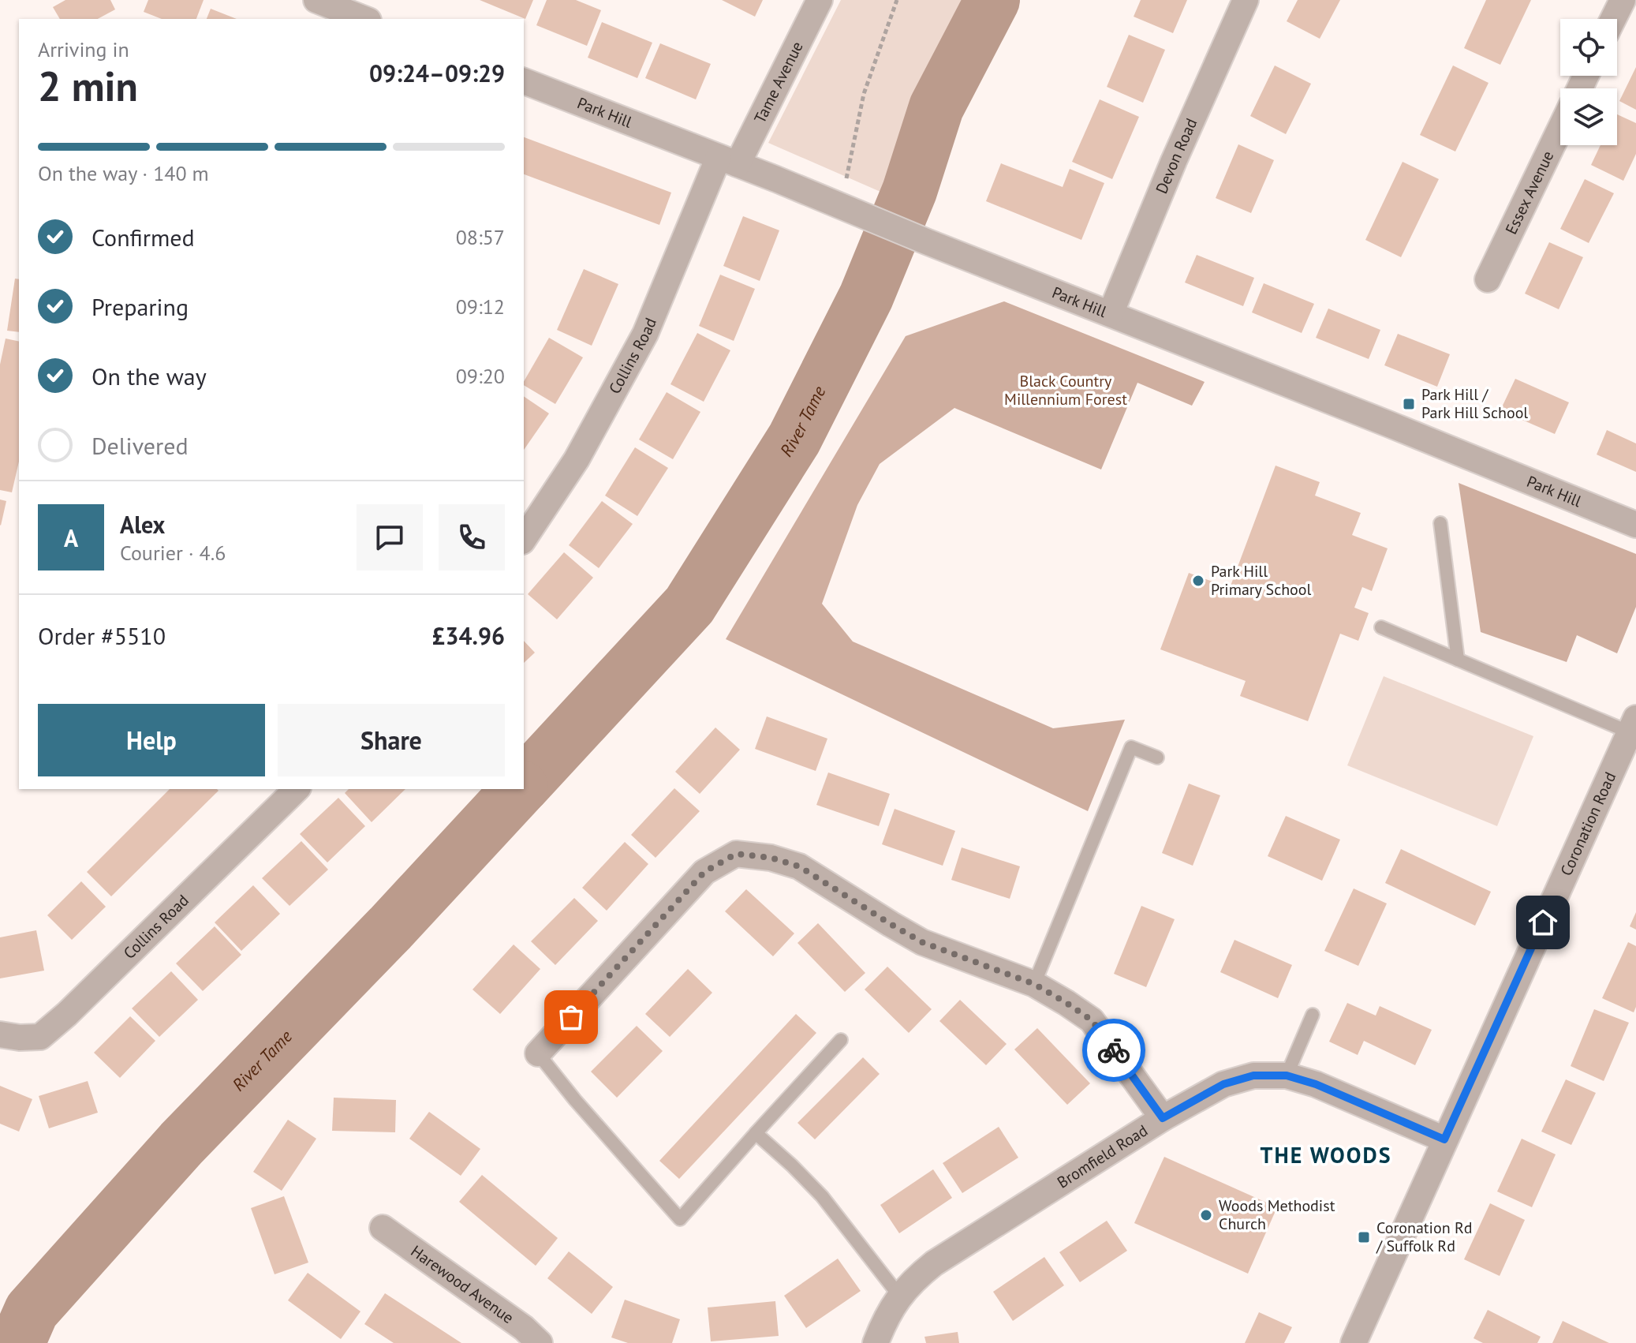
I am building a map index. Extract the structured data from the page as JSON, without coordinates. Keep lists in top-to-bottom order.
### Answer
{
  "streets": {
    "street": [
      "Tame Avenue",
      "Park Hill",
      "Devon Road",
      "Essex Avenue",
      "Collins Road",
      "Coronation Road",
      "Bromfield Road",
      "Harewood Avenue"
    ]
  },
  "crossings": [
    ["Tame Avenue", "Park Hill"],
    ["Tame Avenue", "Collins Road"],
    ["Park Hill", "Devon Road"],
    ["Park Hill", "Collins Road"],
    ["Coronation Road", "Bromfield Road"]
  ],
  "districts": ["THE WOODS"],
  "water": ["River Tame"],
  "parks": ["Black Country Millennium Forest"],
  "places": {
    "transit": ["Park Hill / Park Hill School", "Coronation Rd / Suffolk Rd"],
    "other": ["Park Hill Primary School", "Woods Methodist Church"]
  },
  "page": {
    "heading": ["2 min", "Arriving in", "09:24–09:29"],
    "panel": [
      "Alex",
      "Courier · 4.6",
      "Order #5510",
      "£34.96"
    ],
    "bar": "On the way · 140 m",
    "list": [
      ["Confirmed", "08:57"],
      ["Preparing", "09:12"],
      ["On the way", "09:20"],
      "Delivered"
    ],
    "round": "A",
    "buttons": ["Help", "Share"]
  }
}
